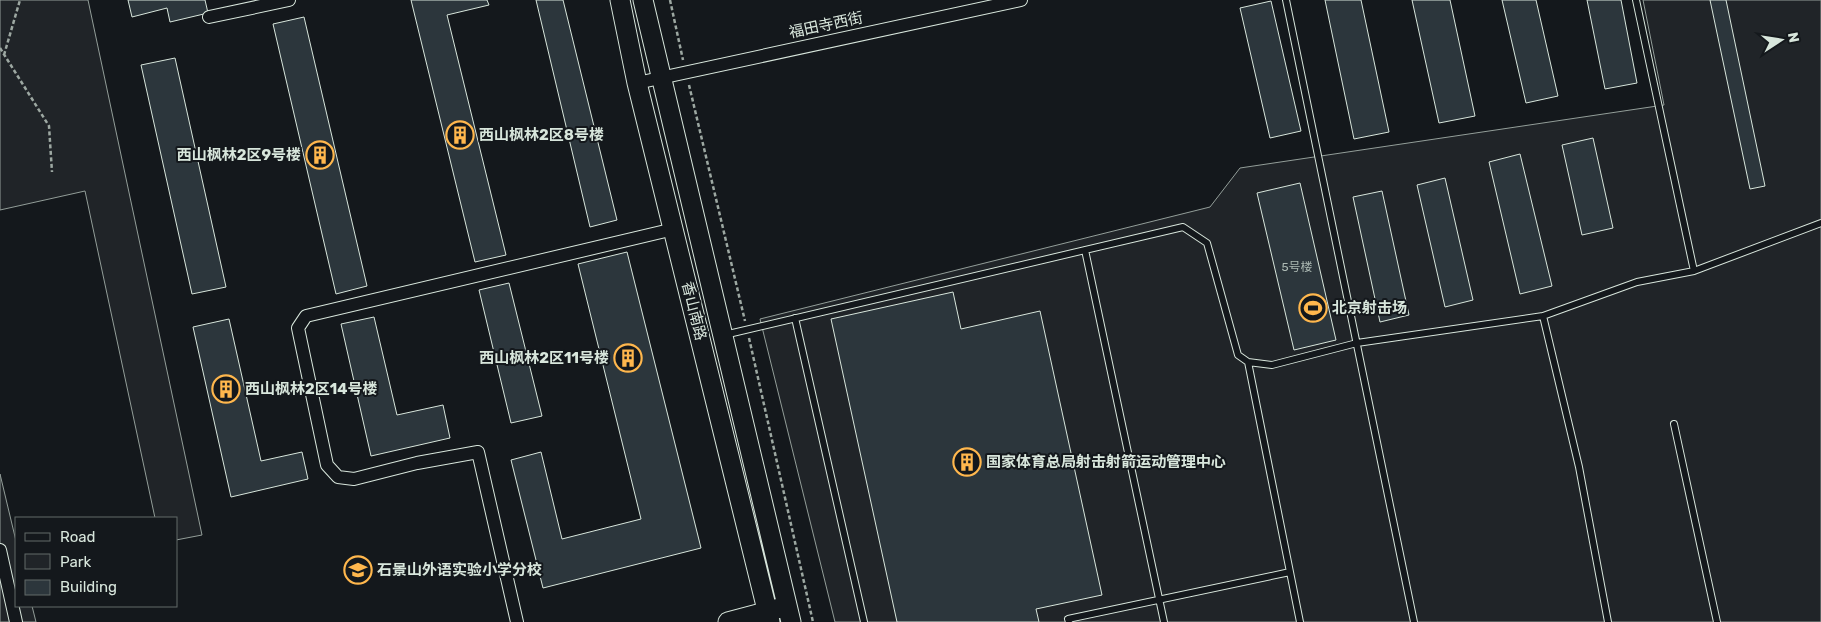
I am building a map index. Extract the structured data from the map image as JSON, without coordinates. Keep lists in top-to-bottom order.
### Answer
{
  "streets": {
    "main road": ["香山南路"],
    "street": ["福田寺西街"]
  },
  "crossings": [
    ["福田寺西街", "香山南路"]
  ],
  "places": {
    "building": [
      "西山枫林2区8号楼",
      "西山枫林2区9号楼",
      "西山枫林2区11号楼",
      "西山枫林2区14号楼",
      "国家体育总局射击射箭运动管理中心"
    ],
    "sports": ["北京射击场"],
    "school or university": ["石景山外语实验小学分校"]
  },
  "house_numbers": ["5号楼"],
  "legend": ["Road", "Park", "Building"],
  "north": "right"
}
